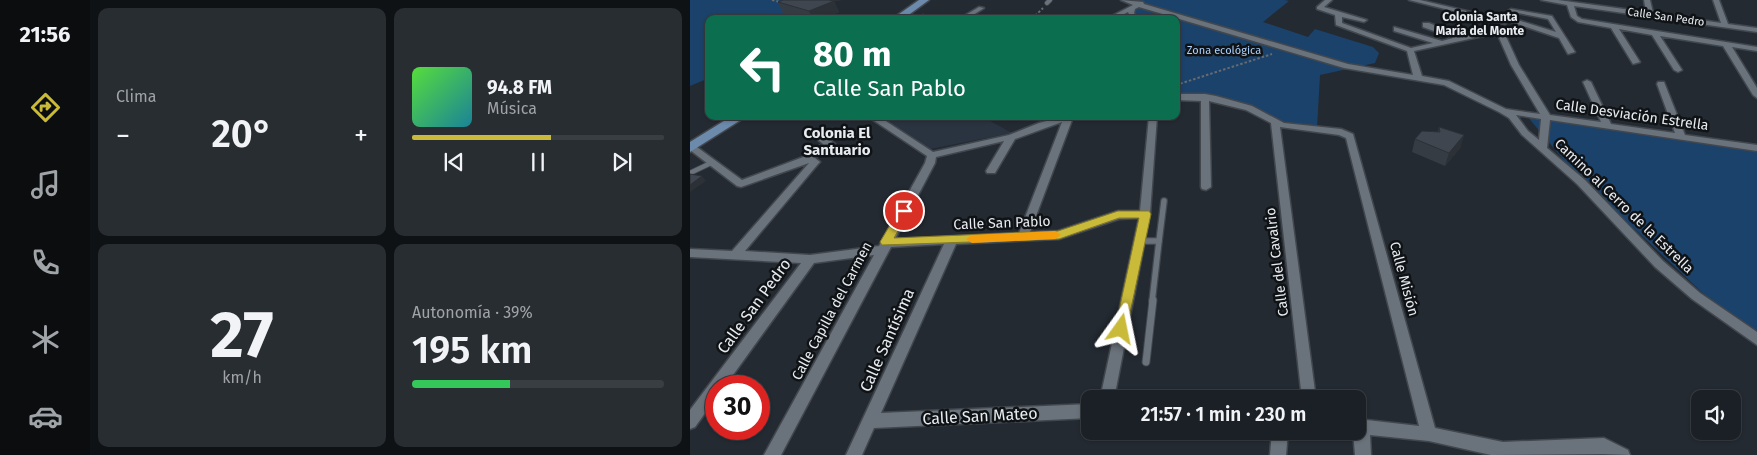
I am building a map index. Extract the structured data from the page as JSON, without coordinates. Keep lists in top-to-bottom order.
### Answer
{
  "streets": {
    "street": [
      "Calle San Pedro",
      "Calle Desviación Estrella",
      "Camino al Cerro de la Estrella",
      "Calle San Pablo",
      "Calle del Cavalrio",
      "Calle Misión",
      "Calle Capilla del Carmen",
      "Calle Santísima",
      "Calle San Mateo"
    ]
  },
  "crossings": [
    ["Calle San Pedro", "Calle San Pablo"],
    ["Calle Desviación Estrella", "Camino al Cerro de la Estrella"],
    ["Calle San Pablo", "Calle Capilla del Carmen"],
    ["Calle San Pablo", "Calle Santísima"],
    ["Calle del Cavalrio", "Calle Misión"],
    ["Calle Santísima", "Calle San Mateo"]
  ],
  "districts": ["Colonia Santa María del Monte", "Colonia El Santuario"],
  "parks": ["Zona ecológica"],
  "page": {
    "tabs": "21:56",
    "tile": [
      "Clima",
      ["27", "km/h"],
      ["Autonomía · 39%", "195 km"]
    ],
    "turn": ["80 m", "Calle San Pablo"],
    "song": ["94.8 FM", "Música"],
    "heat": ["−", "20°", "+"],
    "limit": "30",
    "trip": "21:57 · 1 min · 230 m"
  }
}
